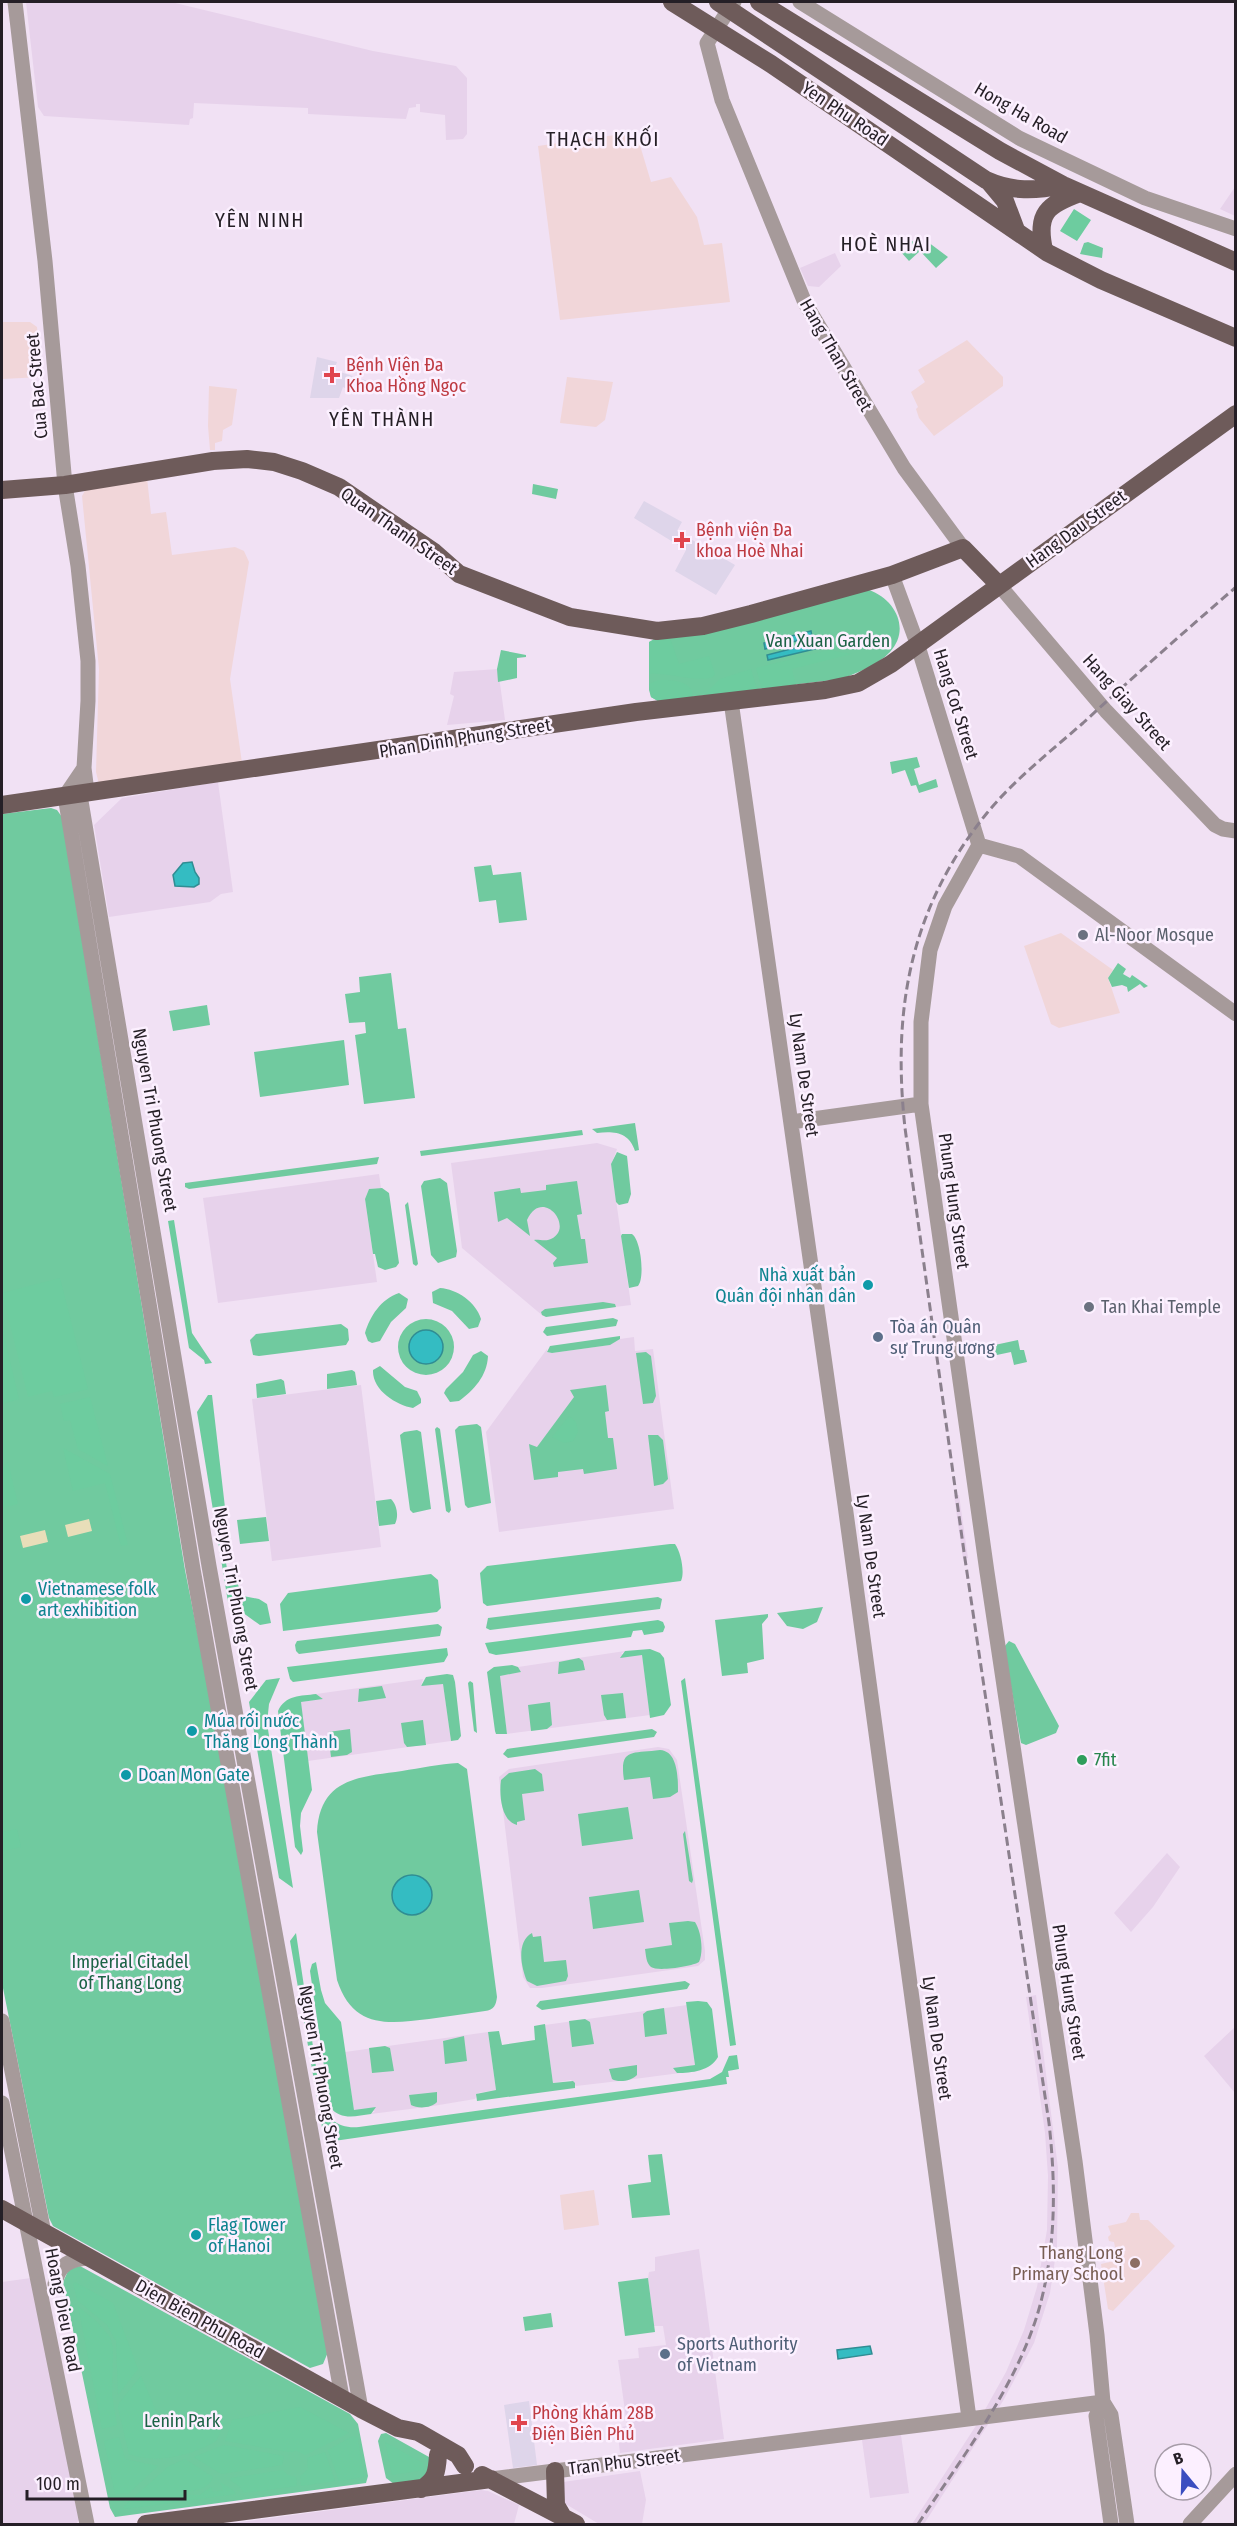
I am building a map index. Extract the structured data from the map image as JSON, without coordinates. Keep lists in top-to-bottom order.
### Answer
{
  "streets": {
    "main road": [
      "Yen Phu Road",
      "Hang Than Street",
      "Hang Dau Street",
      "Quan Thanh Street",
      "Phan Dinh Phung Street",
      "Dien Bien Phu Road",
      "Tran Phu Street"
    ],
    "street": [
      "Hong Ha Road",
      "Cua Bac Street",
      "Hang Giay Street",
      "Hang Cot Street",
      "Ly Nam De Street",
      "Nguyen Tri Phuong Street",
      "Phung Hung Street",
      "Hoang Dieu Road"
    ]
  },
  "crossings": [
    ["Yen Phu Road", "Hang Than Street"],
    ["Hang Than Street", "Hang Dau Street"],
    ["Hang Than Street", "Quan Thanh Street"],
    ["Hang Than Street", "Hang Giay Street"],
    ["Cua Bac Street", "Quan Thanh Street"],
    ["Cua Bac Street", "Phan Dinh Phung Street"],
    ["Cua Bac Street", "Nguyen Tri Phuong Street"],
    ["Hang Dau Street", "Hang Giay Street"],
    ["Hang Dau Street", "Hang Cot Street"],
    ["Hang Dau Street", "Phan Dinh Phung Street"],
    ["Quan Thanh Street", "Hang Cot Street"],
    ["Hang Cot Street", "Phan Dinh Phung Street"],
    ["Hang Cot Street", "Phung Hung Street"],
    ["Phan Dinh Phung Street", "Ly Nam De Street"],
    ["Phan Dinh Phung Street", "Nguyen Tri Phuong Street"],
    ["Ly Nam De Street", "Tran Phu Street"],
    ["Nguyen Tri Phuong Street", "Dien Bien Phu Road"],
    ["Phung Hung Street", "Tran Phu Street"],
    ["Hoang Dieu Road", "Dien Bien Phu Road"],
    ["Dien Bien Phu Road", "Tran Phu Street"]
  ],
  "districts": [
    "THẠCH KHỐI",
    "YÊN NINH",
    "HOÈ NHAI",
    "YÊN THÀNH"
  ],
  "parks": ["Van Xuan Garden", "Imperial Citadel of Thang Long", "Lenin Park"],
  "places": {
    "health": ["Bệnh Viện Đa Khoa Hồng Ngọc", "Bệnh viện Đa khoa Hoè Nhai", "Phòng khám 28B Điện Biên Phủ"],
    "other": [
      "Al-Noor Mosque",
      "Nhà xuất bản Quân đội nhân dân",
      "Tan Khai Temple",
      "Tòa án Quân sự Trung ương",
      "Vietnamese folk art exhibition",
      "Múa rối nước Thăng Long Thành",
      "7fit",
      "Doan Mon Gate",
      "Flag Tower of Hanoi",
      "Thang Long Primary School",
      "Sports Authority of Vietnam"
    ]
  },
  "scale_bar": "100 m",
  "north": "top"
}
